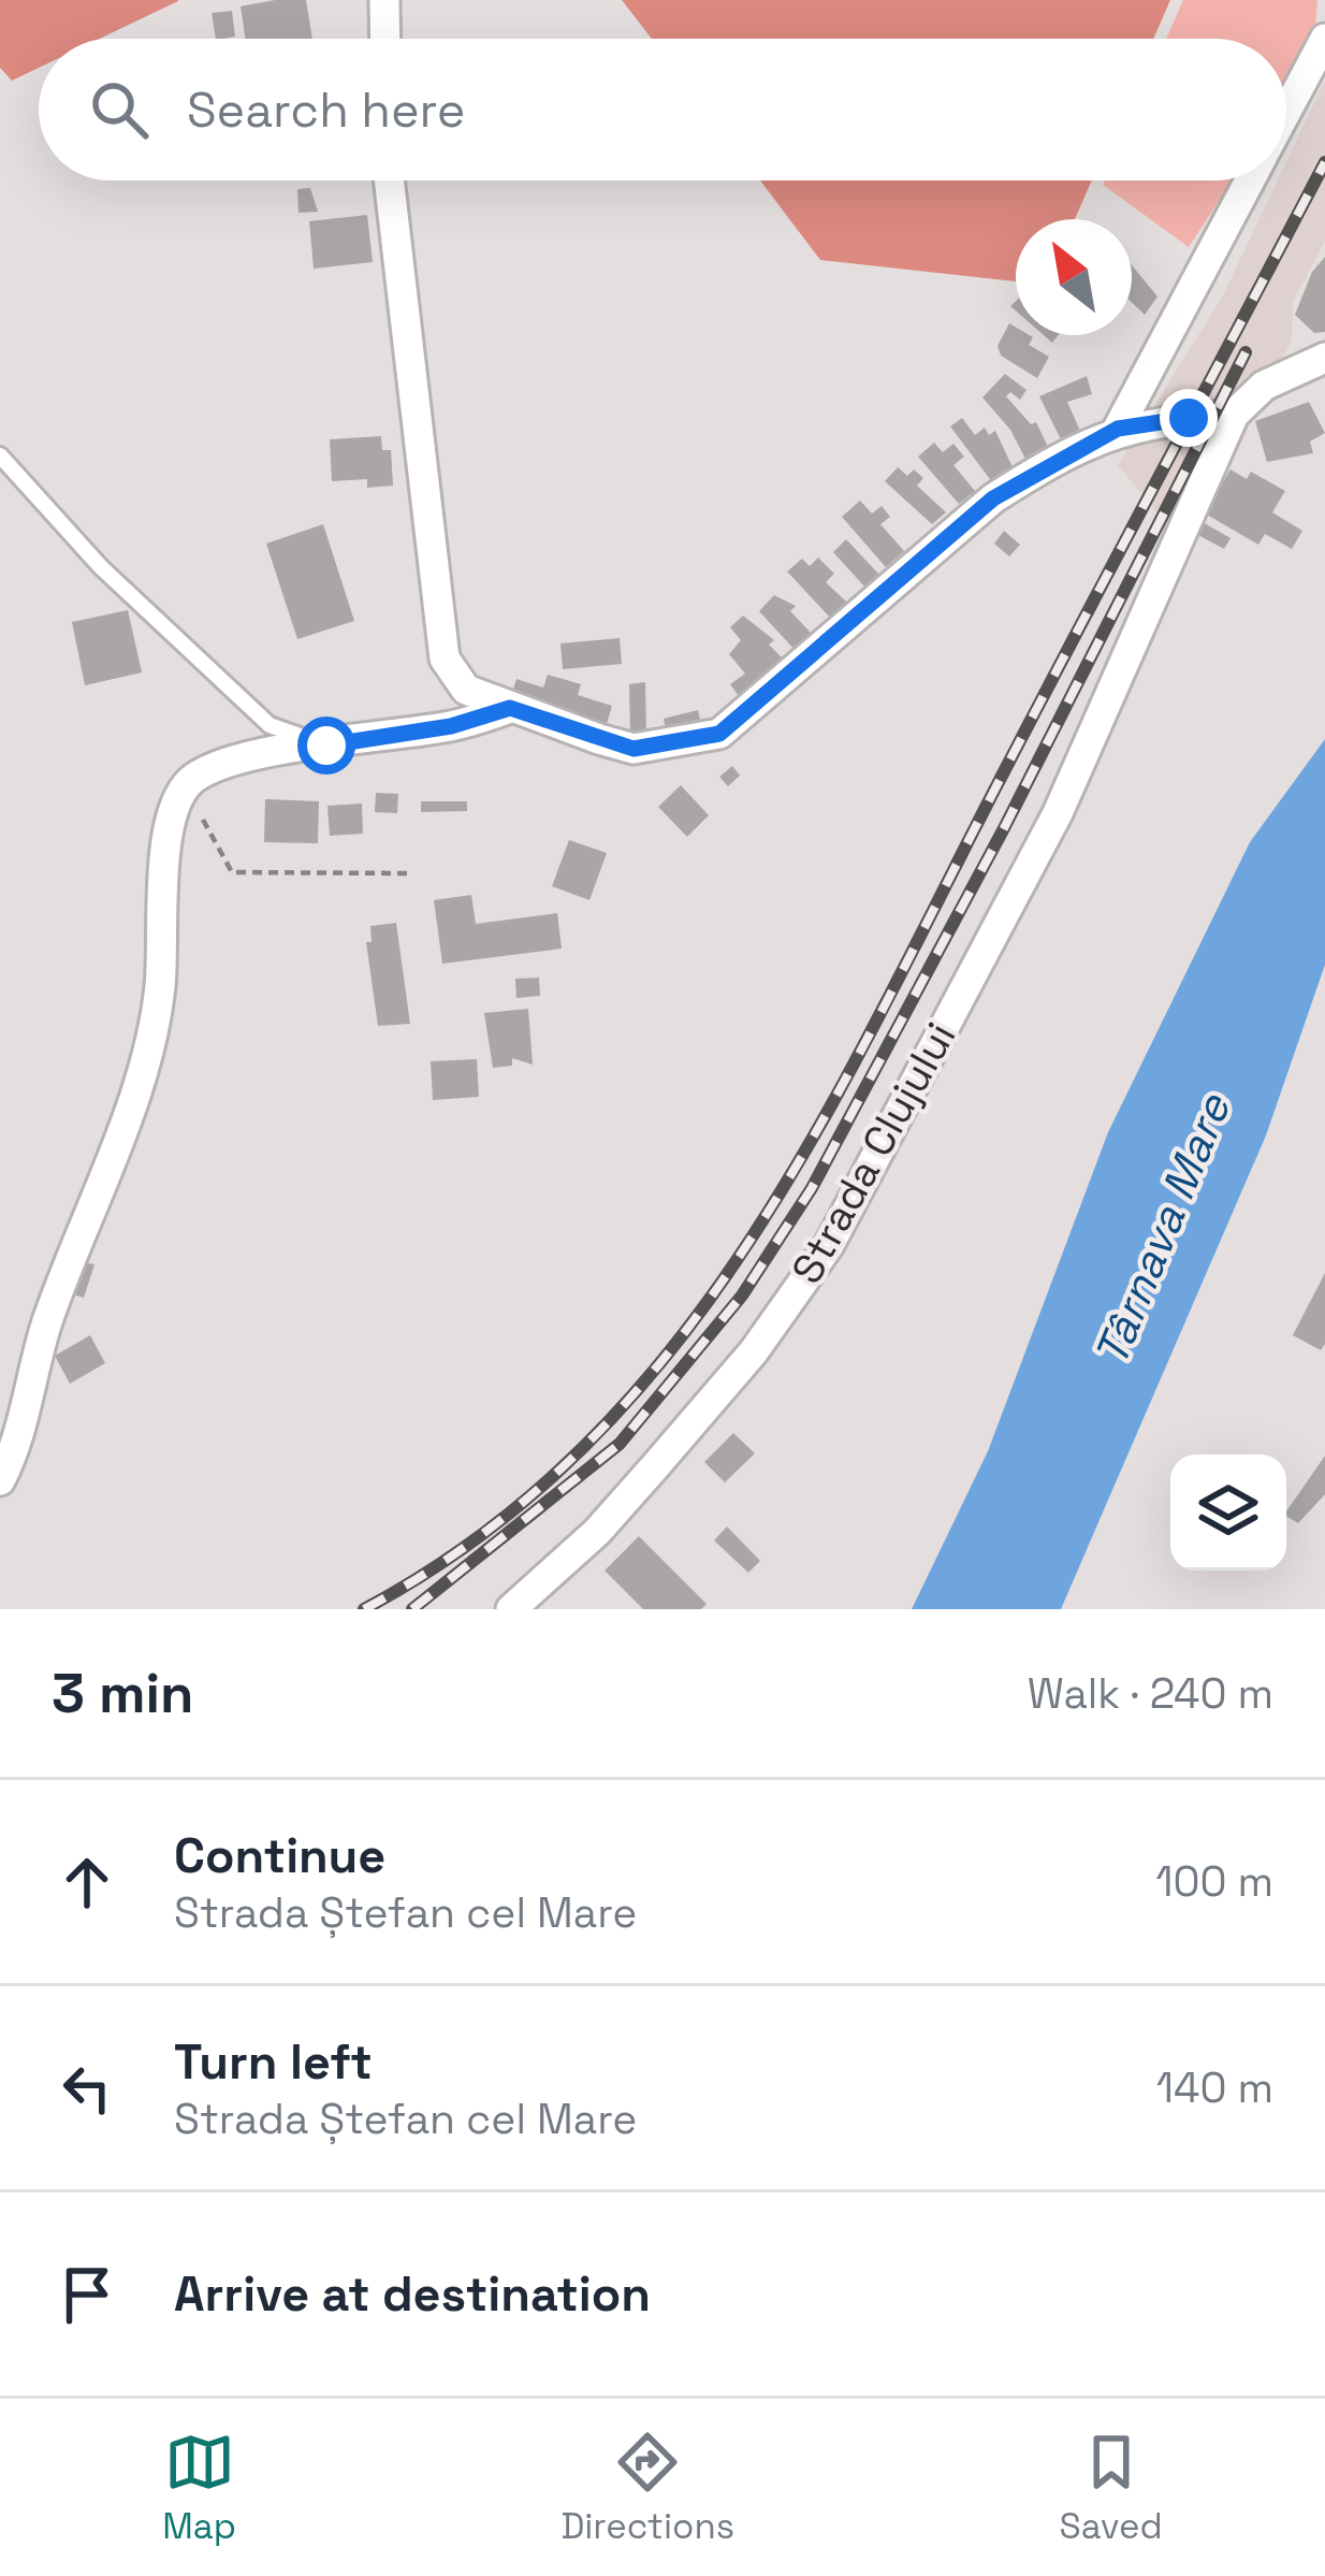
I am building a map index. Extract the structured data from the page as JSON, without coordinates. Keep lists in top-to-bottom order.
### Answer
{
  "streets": {
    "street": ["Strada Clujului"]
  },
  "water": ["Târnava Mare"],
  "north": "top left",
  "page": {
    "search": "Search here",
    "heading": ["3 min", "Walk · 240 m"],
    "list": [
      ["Continue", "Strada Ștefan cel Mare", "100 m"],
      ["Turn left", "Strada Ștefan cel Mare", "140 m"],
      "Arrive at destination"
    ],
    "nav": ["Map", "Directions", "Saved"]
  }
}
